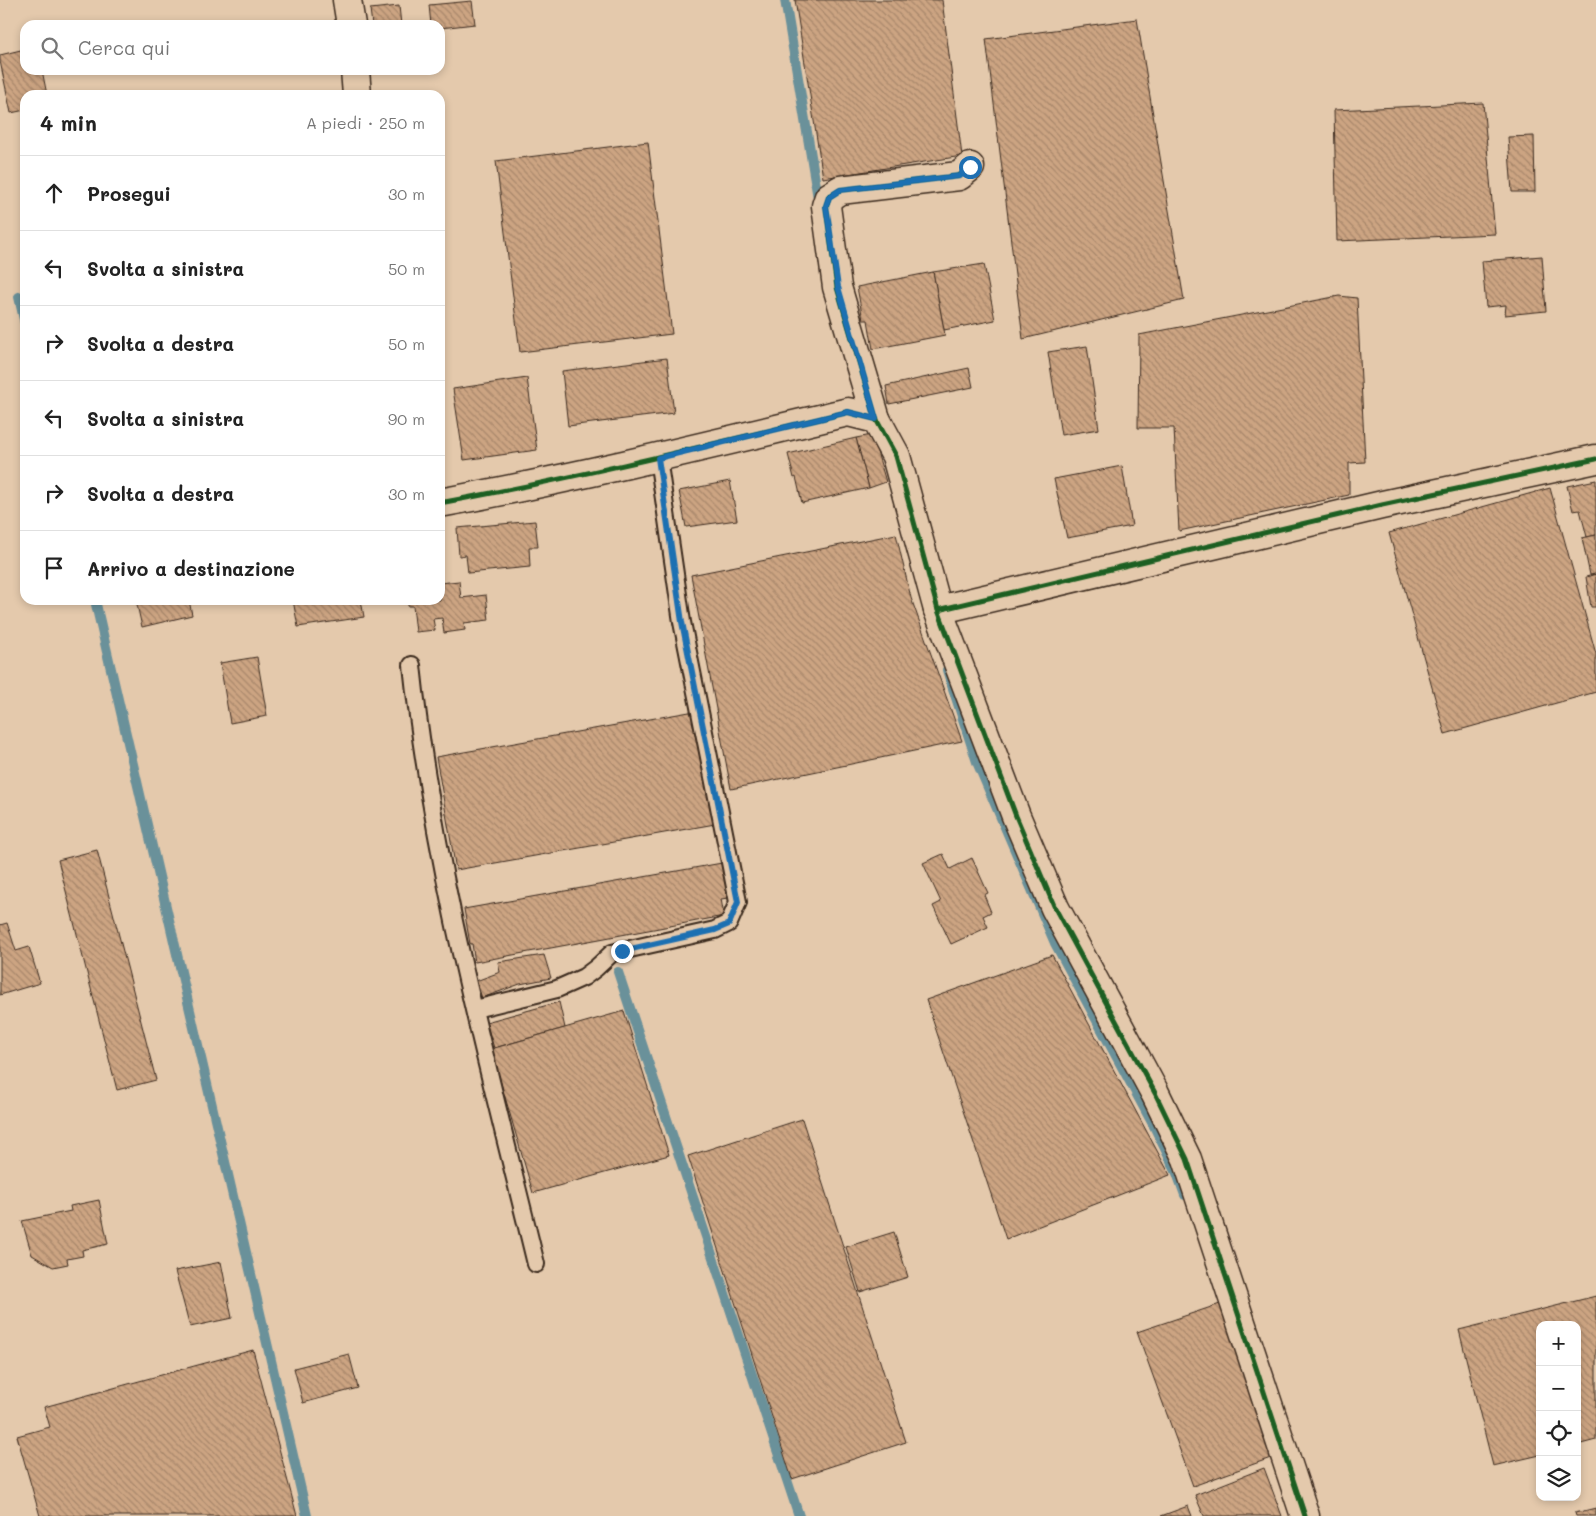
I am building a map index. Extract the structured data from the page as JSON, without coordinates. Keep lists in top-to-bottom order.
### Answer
{
  "page": {
    "search": "Cerca qui",
    "heading": ["4 min", "A piedi · 250 m"],
    "list": [
      ["Prosegui", "30 m"],
      ["Svolta a sinistra", "50 m"],
      ["Svolta a destra", "50 m"],
      ["Svolta a sinistra", "90 m"],
      ["Svolta a destra", "30 m"],
      "Arrivo a destinazione"
    ],
    "map_buttons": ["+", "−"]
  }
}
